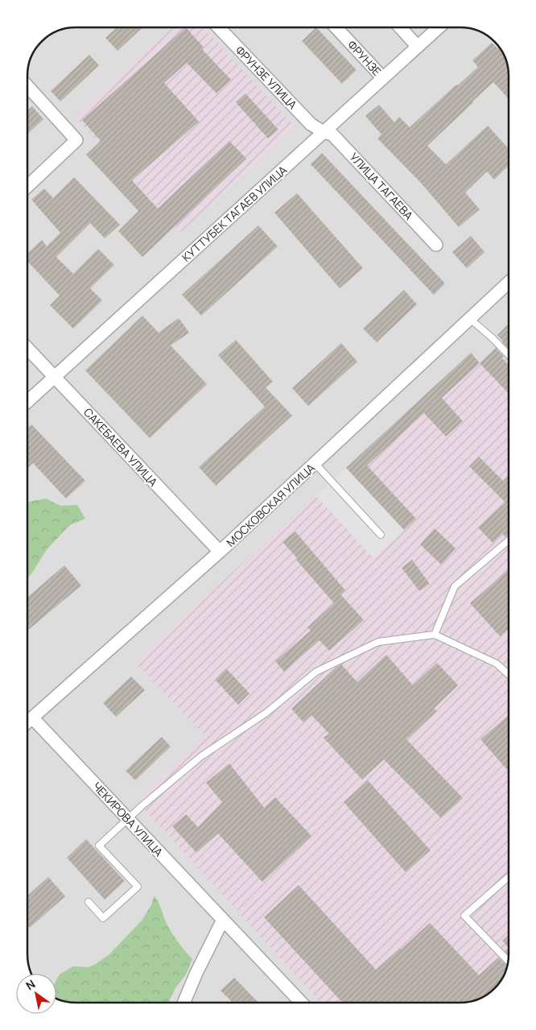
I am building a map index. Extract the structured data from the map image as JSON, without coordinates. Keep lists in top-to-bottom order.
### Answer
{
  "streets": {
    "street": [
      "ФРУНЗЕ",
      "ФРУНЗЕ УЛИЦА",
      "УЛИЦА ТАГАЕВА",
      "КУТТУБЕК ТАГАЕВ УЛИЦА",
      "САКЕБАЕВА УЛИЦА",
      "МОСКОВСКАЯ УЛИЦА",
      "ЧЕКИРОВА УЛИЦА"
    ]
  },
  "crossings": [
    ["ФРУНЗЕ", "КУТТУБЕК ТАГАЕВ УЛИЦА"],
    ["ФРУНЗЕ УЛИЦА", "УЛИЦА ТАГАЕВА"],
    ["ФРУНЗЕ УЛИЦА", "КУТТУБЕК ТАГАЕВ УЛИЦА"],
    ["УЛИЦА ТАГАЕВА", "КУТТУБЕК ТАГАЕВ УЛИЦА"],
    ["КУТТУБЕК ТАГАЕВ УЛИЦА", "САКЕБАЕВА УЛИЦА"],
    ["САКЕБАЕВА УЛИЦА", "МОСКОВСКАЯ УЛИЦА"],
    ["МОСКОВСКАЯ УЛИЦА", "ЧЕКИРОВА УЛИЦА"]
  ],
  "north": "top left"
}
